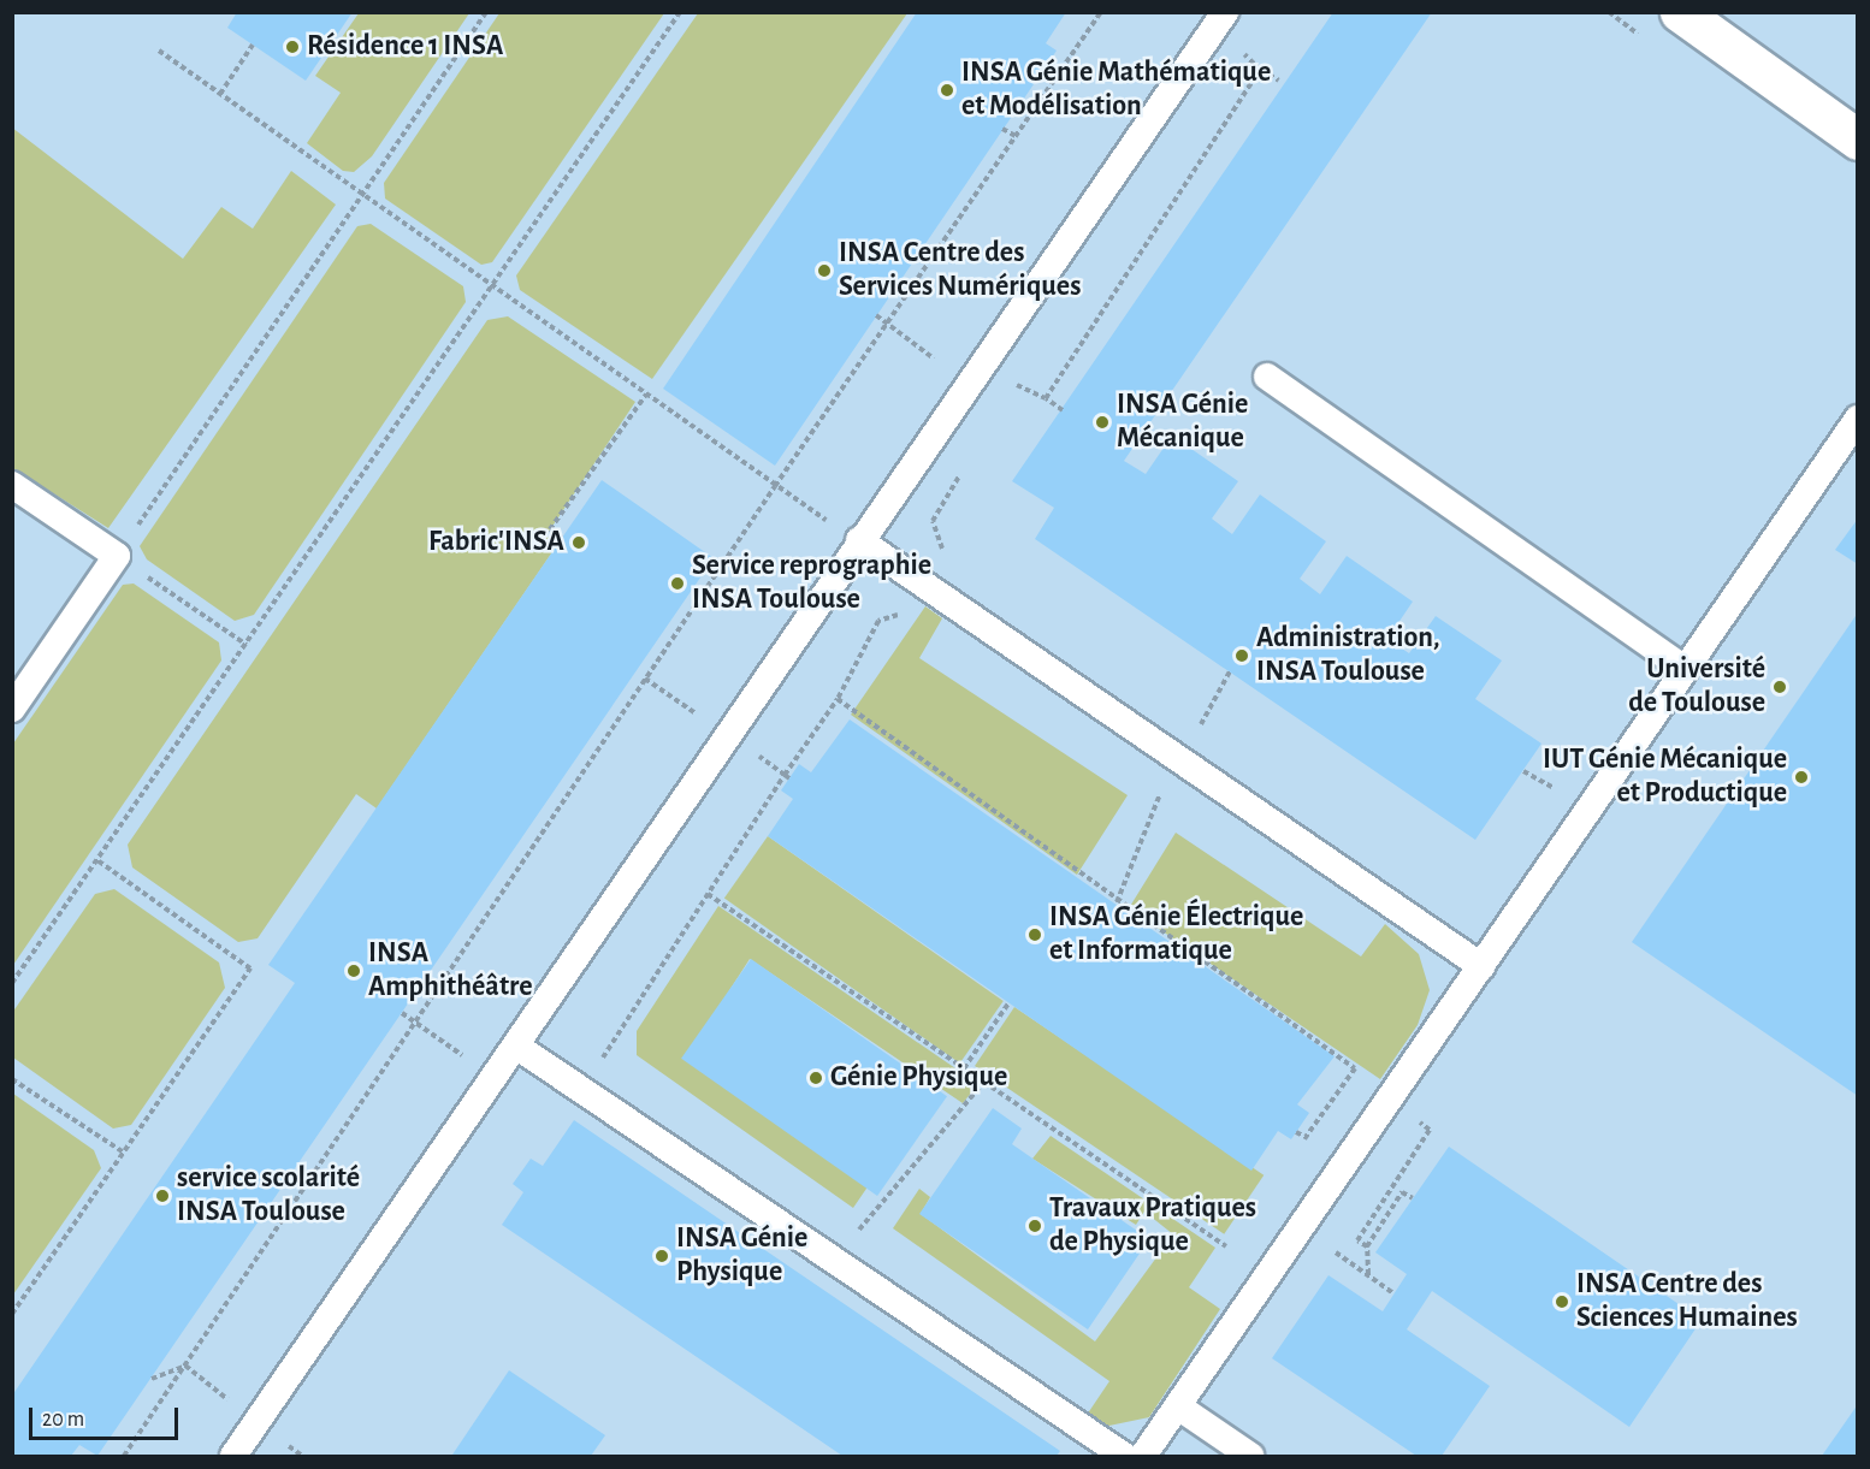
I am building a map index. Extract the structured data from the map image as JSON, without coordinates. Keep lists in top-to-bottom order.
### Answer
{
  "places": [
    "Résidence 1 INSA",
    "INSA Génie Mathématique et Modélisation",
    "INSA Centre des Services Numériques",
    "INSA Génie Mécanique",
    "Fabric'INSA",
    "Service reprographie INSA Toulouse",
    "Administration, INSA Toulouse",
    "Université de Toulouse",
    "IUT Génie Mécanique et Productique",
    "INSA Génie Électrique et Informatique",
    "INSA Amphithéâtre",
    "Génie Physique",
    "service scolarité INSA Toulouse",
    "Travaux Pratiques de Physique",
    "INSA Génie Physique",
    "INSA Centre des Sciences Humaines"
  ],
  "scale_bar": "20 m"
}
